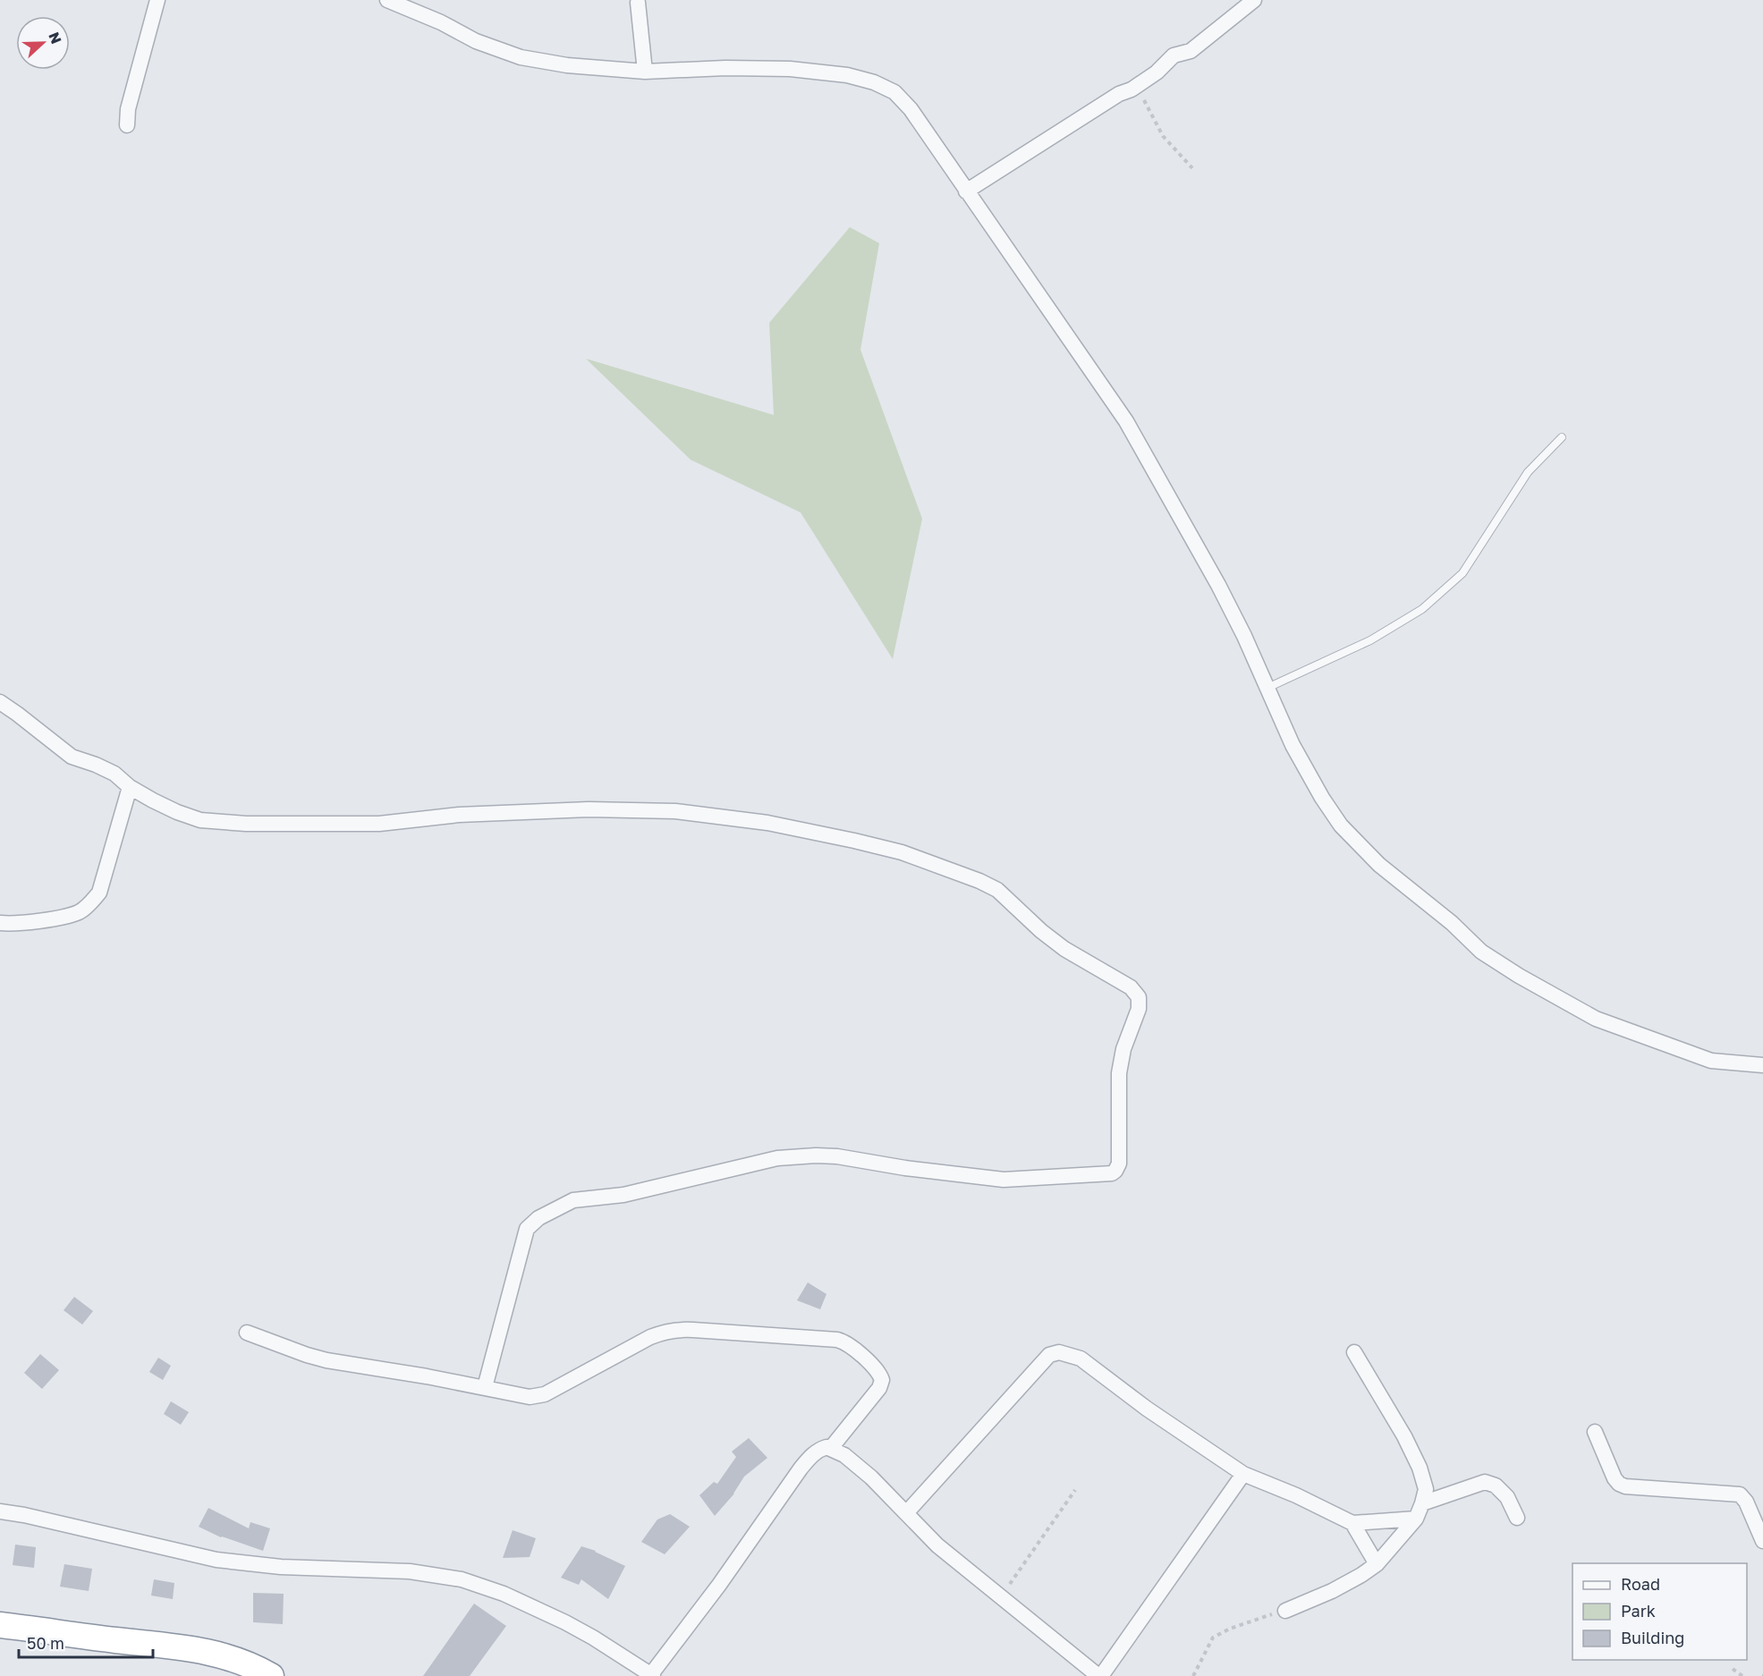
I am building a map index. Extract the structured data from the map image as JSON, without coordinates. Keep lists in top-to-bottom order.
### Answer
{
  "legend": ["Road", "Park", "Building"],
  "scale_bar": "50 m",
  "north": "right"
}
